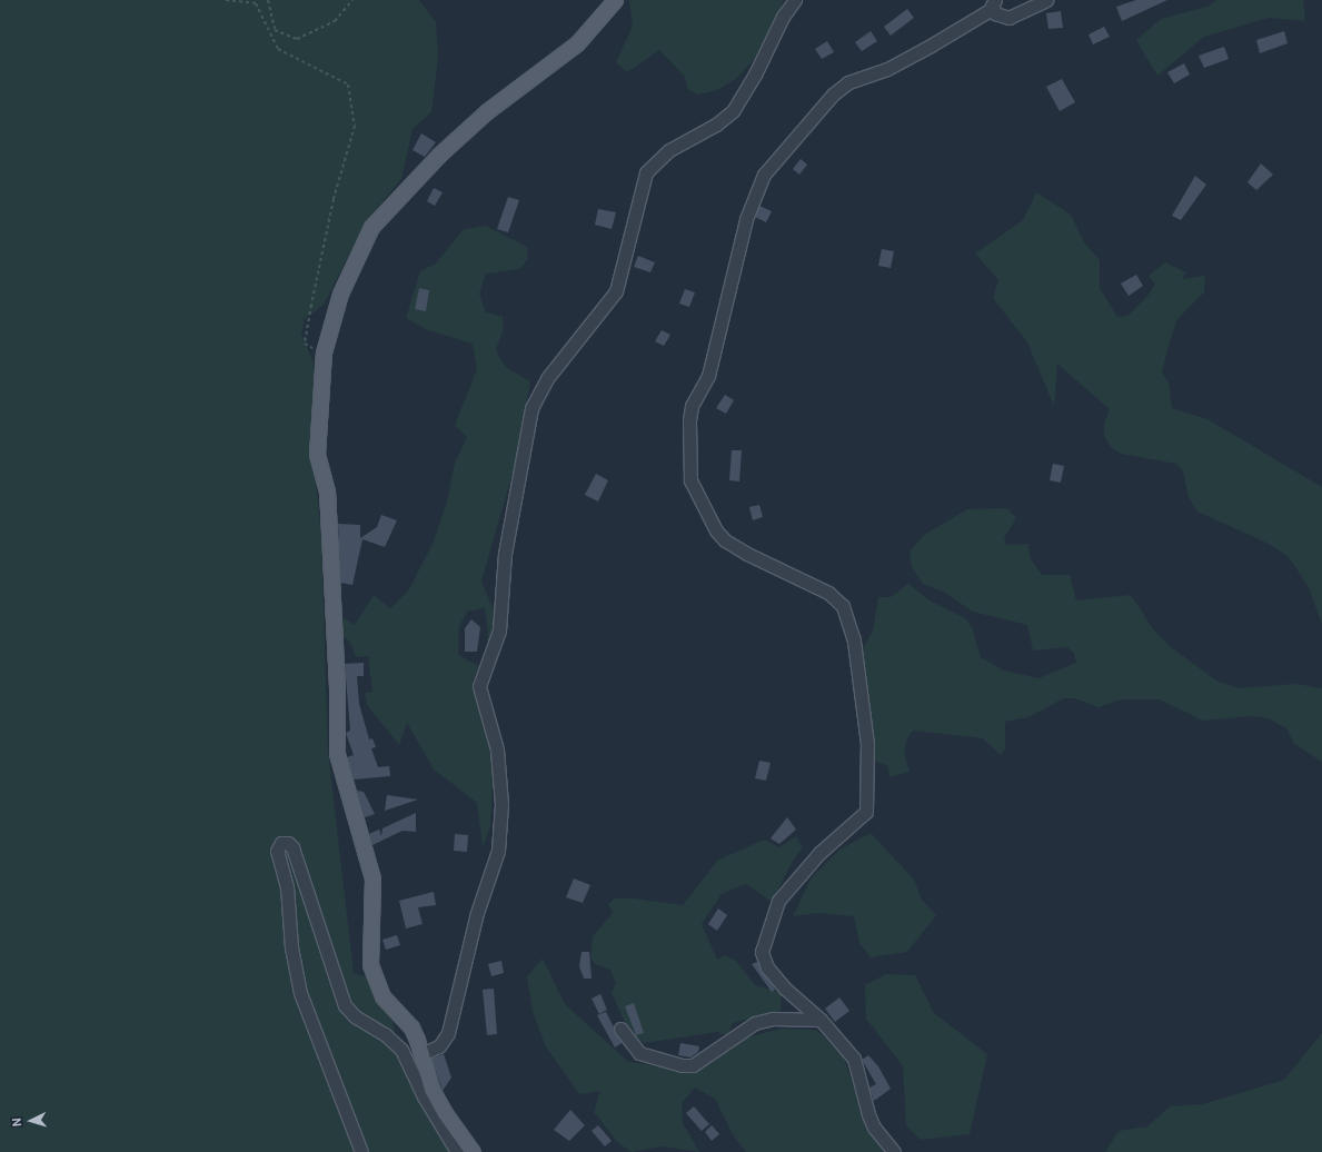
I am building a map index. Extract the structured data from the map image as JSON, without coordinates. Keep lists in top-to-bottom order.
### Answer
{
  "north": "left"
}
